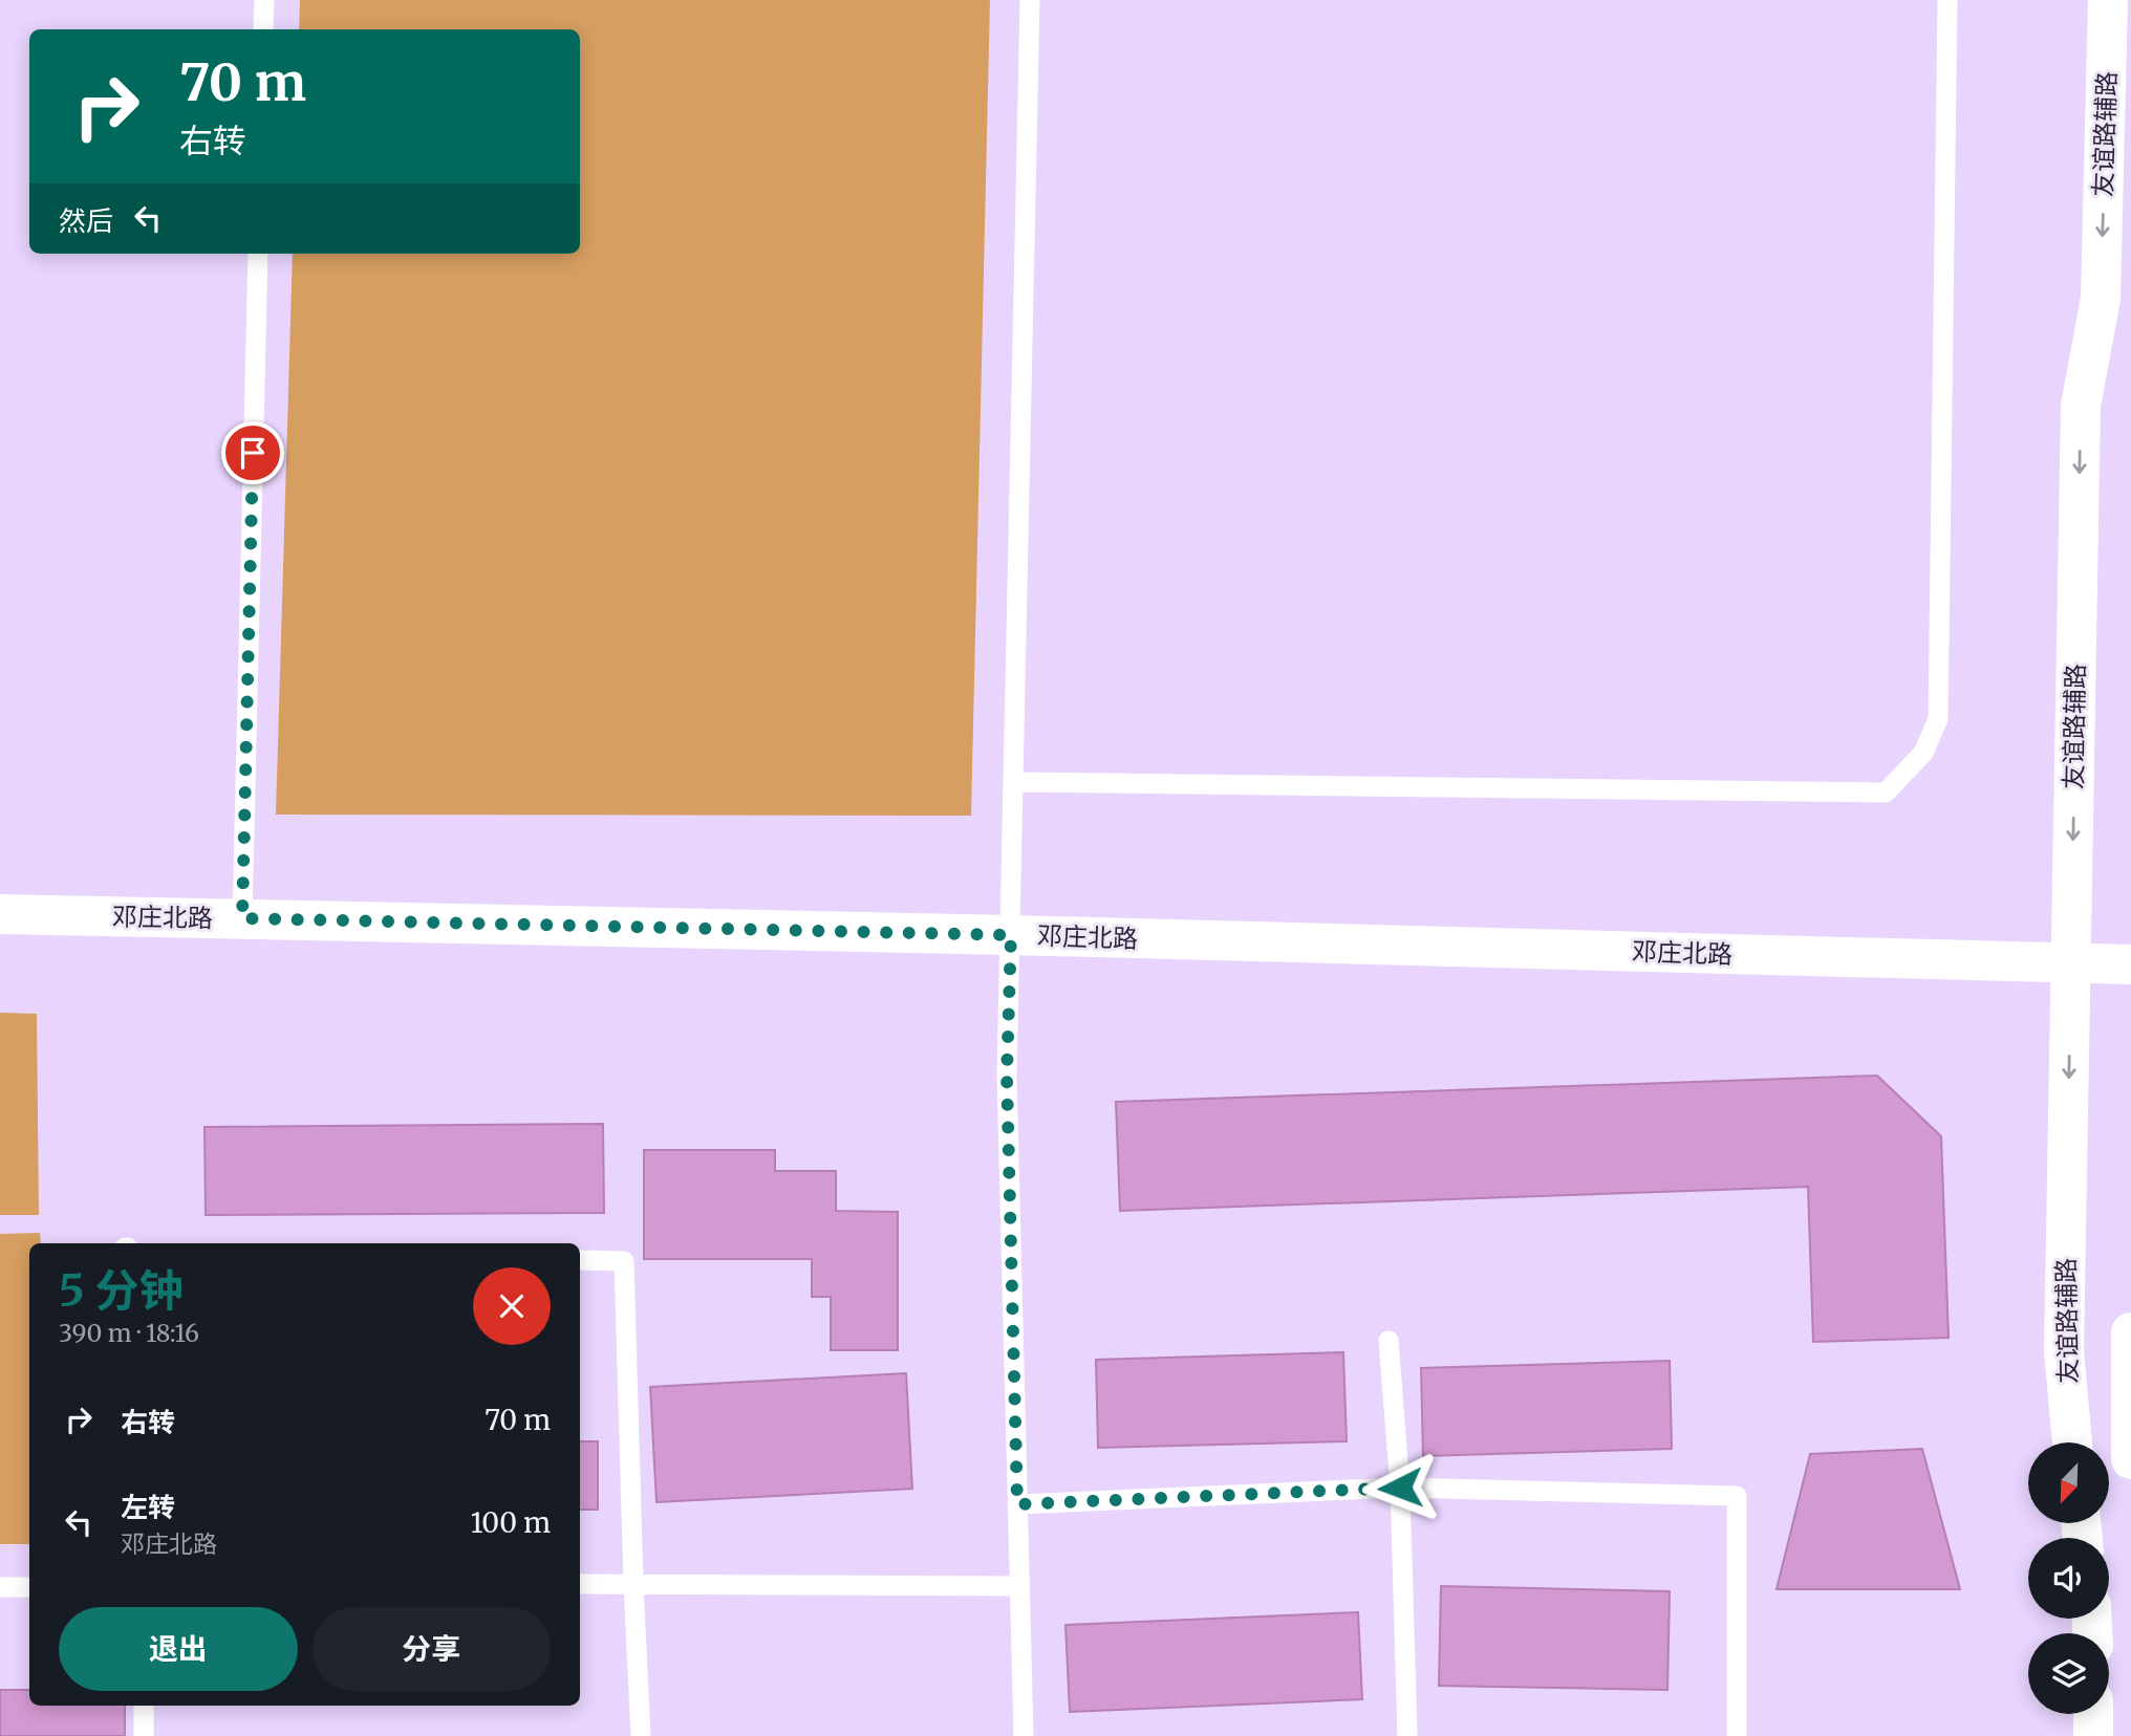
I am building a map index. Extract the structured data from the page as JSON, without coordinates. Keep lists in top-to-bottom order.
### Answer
{
  "streets": {
    "street": ["友谊路辅路", "邓庄北路"]
  },
  "crossings": [
    ["友谊路辅路", "邓庄北路"]
  ],
  "one_way": ["友谊路辅路"],
  "north": "bottom left",
  "page": {
    "turn": ["70 m", "右转"],
    "then": "然后",
    "heading": ["5 分钟", "390 m · 18:16"],
    "list": [
      {
        "name": "右转",
        "value": "70 m"
      },
      {
        "name": "左转",
        "note": "邓庄北路",
        "value": "100 m"
      }
    ],
    "buttons": ["退出", "分享"]
  }
}
